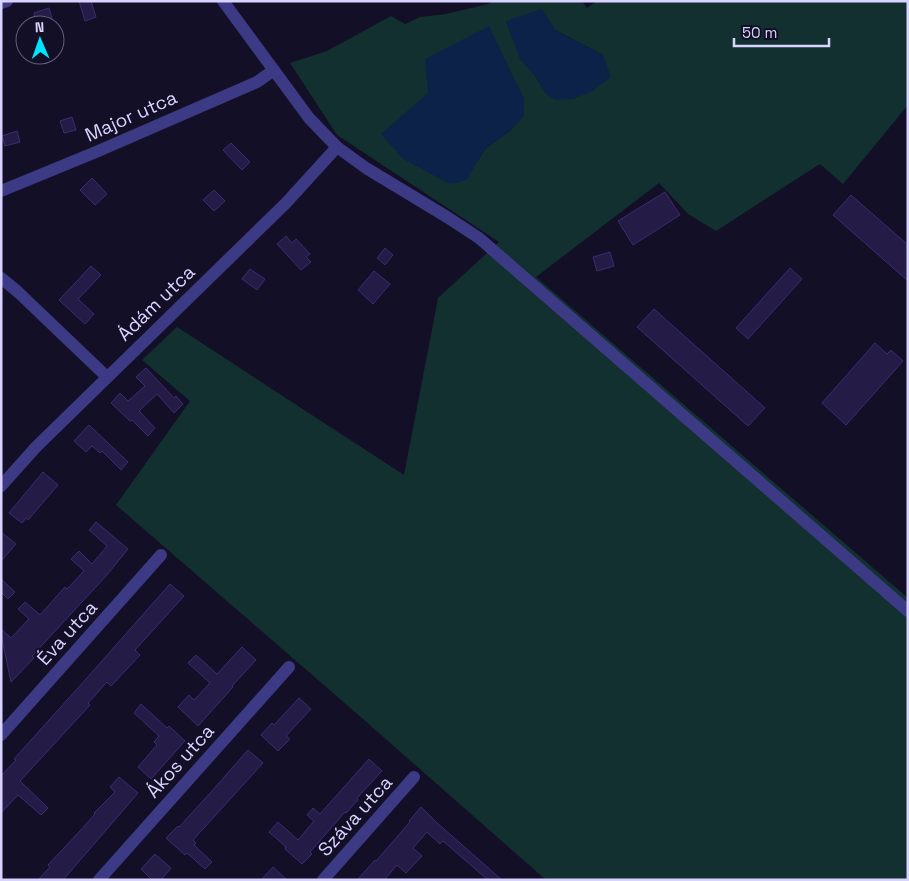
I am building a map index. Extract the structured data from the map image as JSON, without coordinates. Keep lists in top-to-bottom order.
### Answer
{
  "streets": {
    "street": [
      "Major utca",
      "Ádám utca",
      "Éva utca",
      "Ákos utca",
      "Száva utca"
    ]
  },
  "scale_bar": "50 m",
  "north": "top"
}
